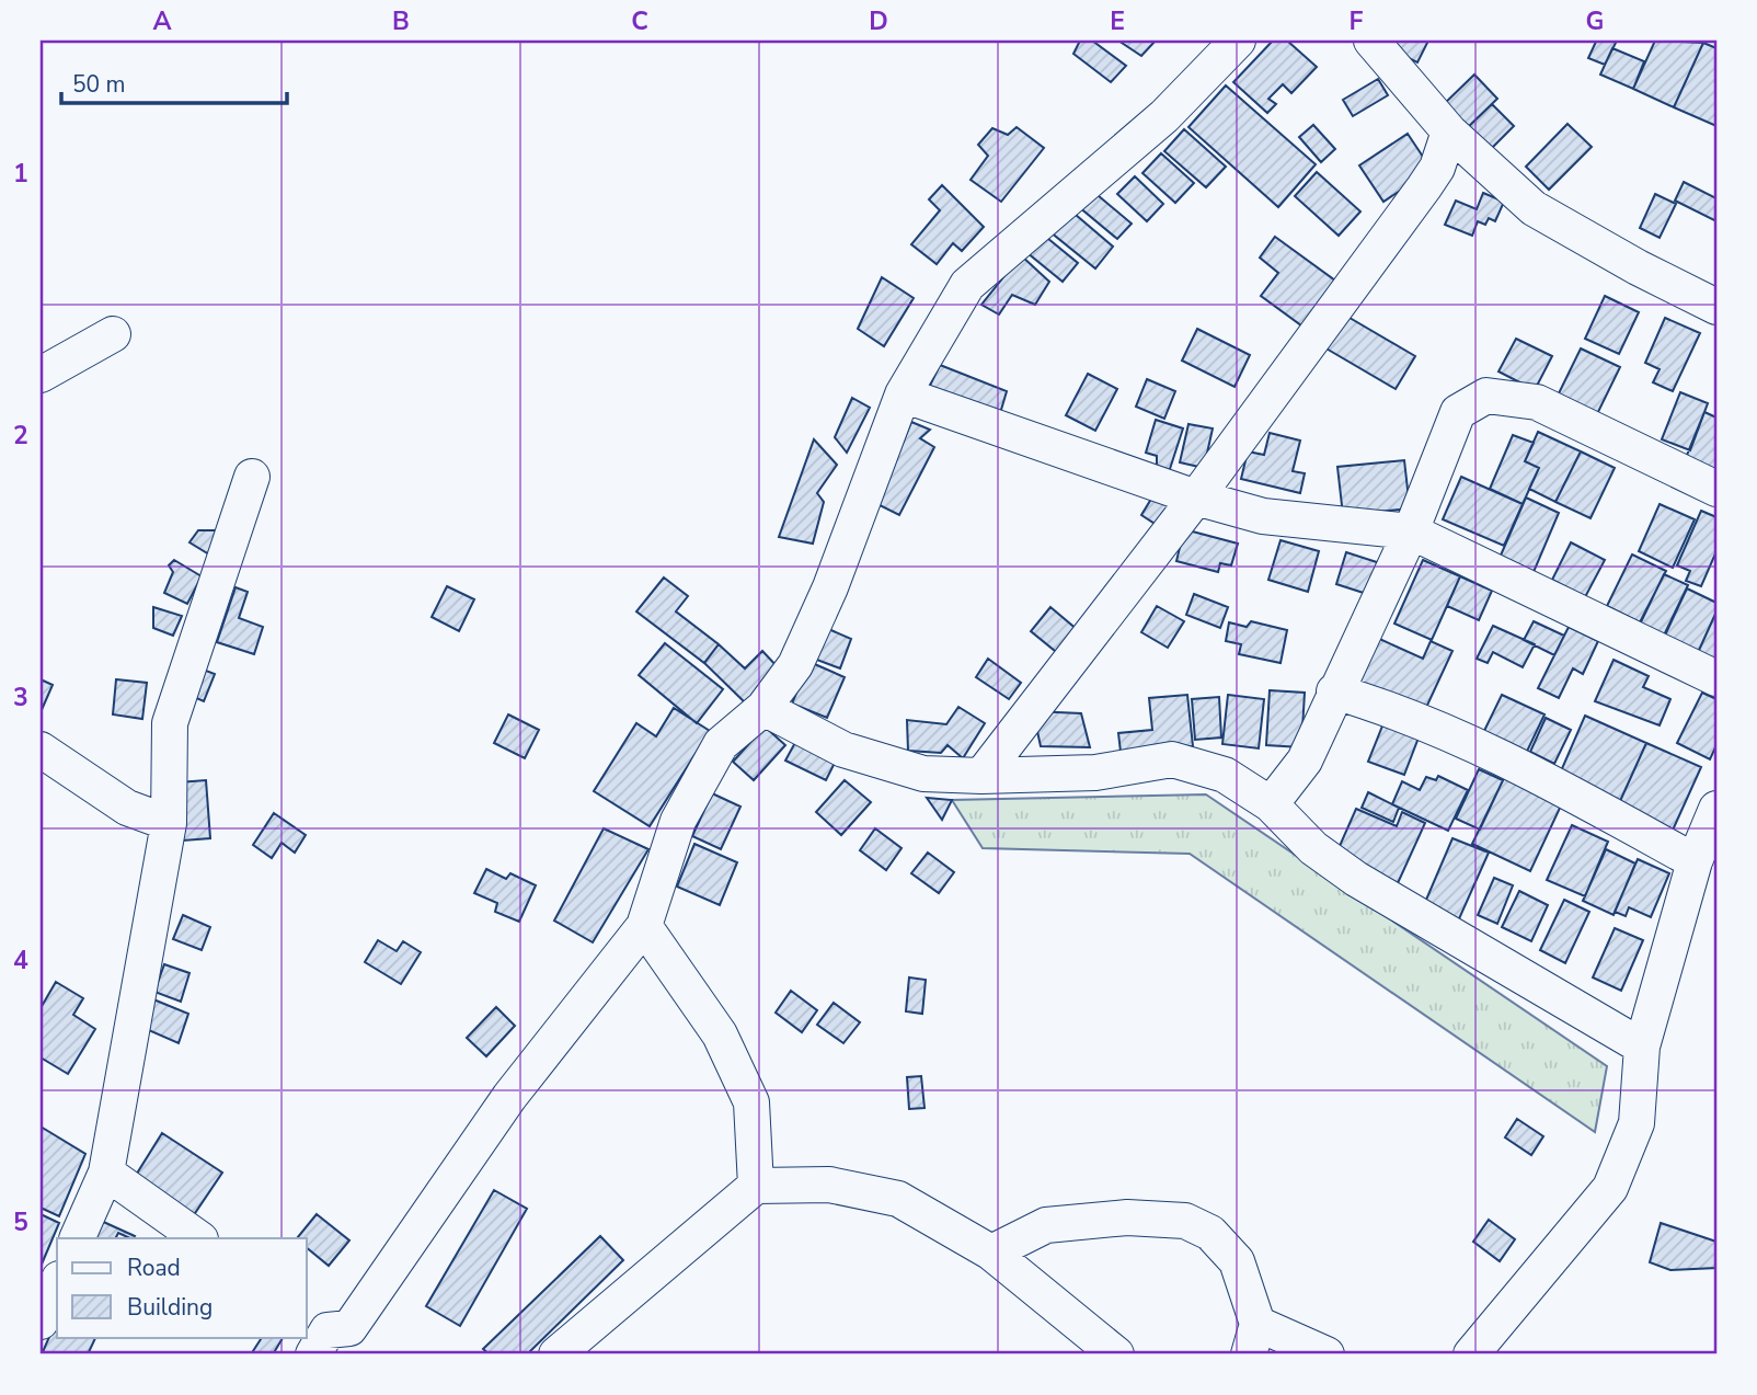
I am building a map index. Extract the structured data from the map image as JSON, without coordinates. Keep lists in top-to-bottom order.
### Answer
{
  "legend": ["Road", "Building"],
  "scale_bar": "50 m",
  "grid": {
    "columns": [
      "A",
      "B",
      "C",
      "D",
      "E",
      "F",
      "G"
    ],
    "rows": [
      "1",
      "2",
      "3",
      "4",
      "5"
    ]
  }
}
